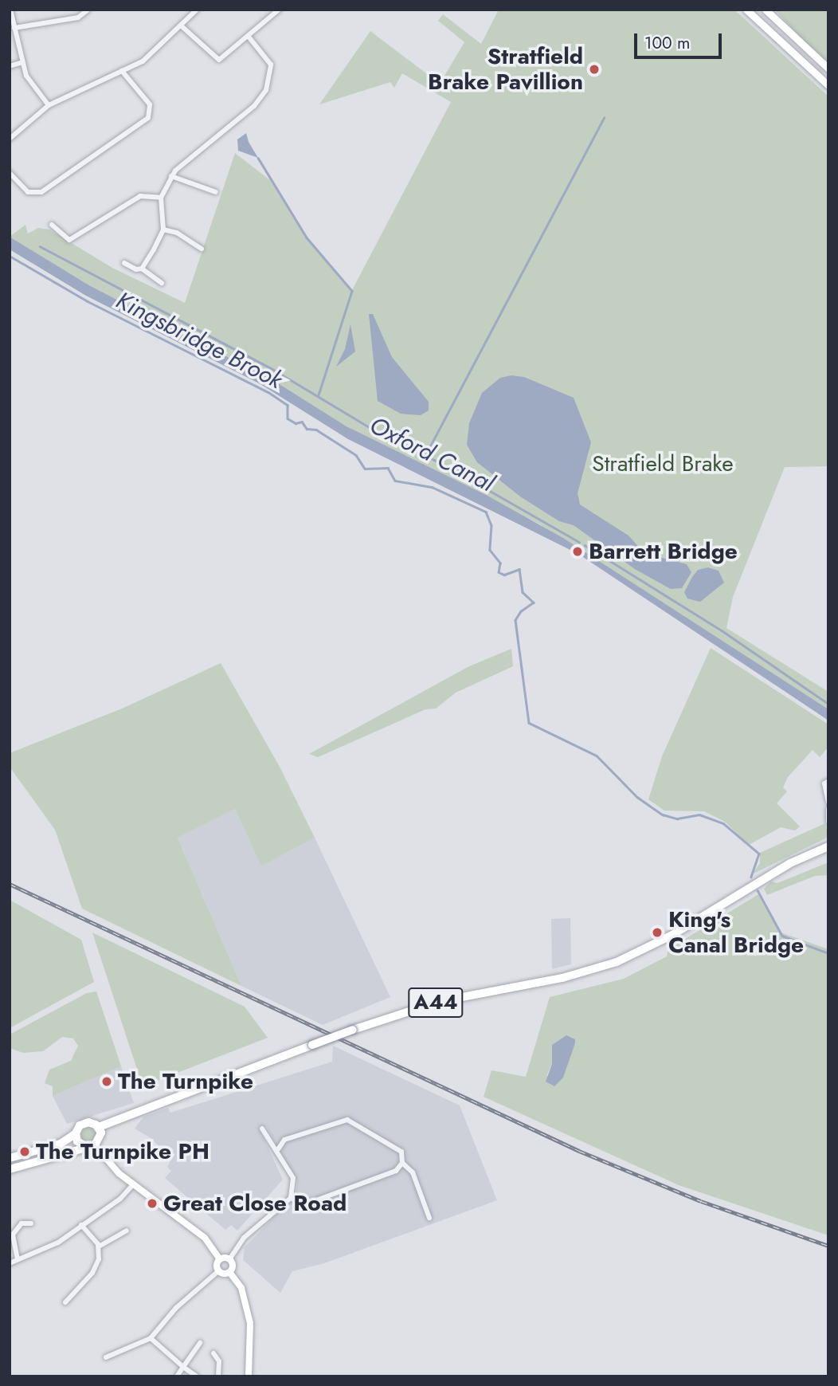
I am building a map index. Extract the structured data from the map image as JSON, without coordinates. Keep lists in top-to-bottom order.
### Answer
{
  "streets": {
    "highway": ["A44"]
  },
  "water": ["Kingsbridge Brook", "Oxford Canal"],
  "parks": ["Stratfield Brake"],
  "places": [
    "Stratfield Brake Pavillion",
    "Barrett Bridge",
    "King's Canal Bridge",
    "The Turnpike",
    "The Turnpike PH",
    "Great Close Road"
  ],
  "scale_bar": "100 m"
}
